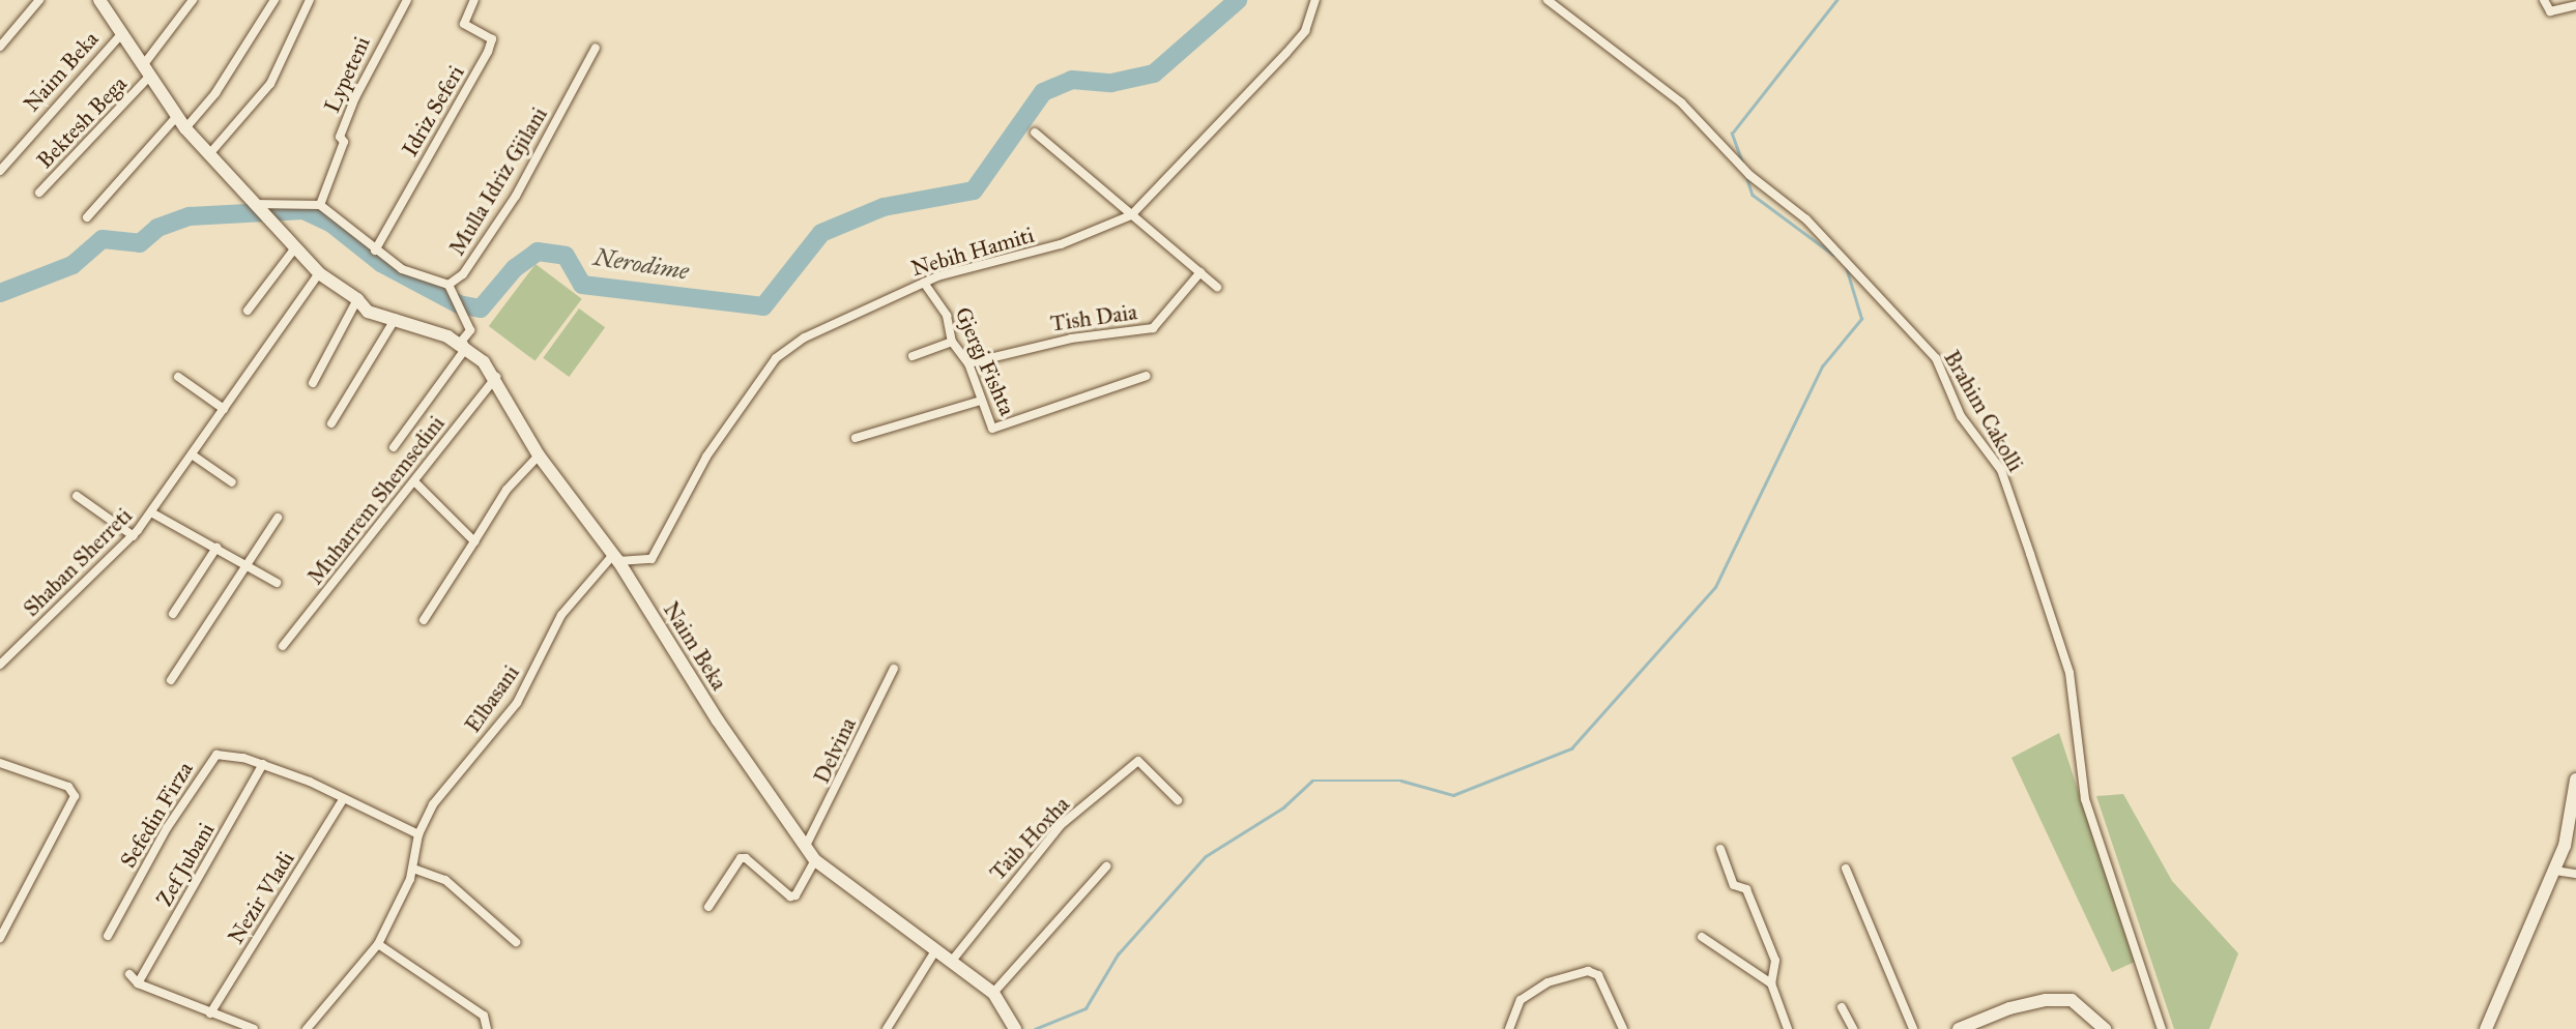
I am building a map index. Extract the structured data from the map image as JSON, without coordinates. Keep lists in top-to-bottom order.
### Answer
{
  "streets": {
    "street": [
      "Naim Beka",
      "Lypeteni",
      "Idriz Seferi",
      "Bektesh Bega",
      "Mulla Idriz Gjilani",
      "Nebih Hamiti",
      "Tish Daia",
      "Gjergj Fishta",
      "Brahim Cakolli",
      "Muharrem Shemsedini",
      "Shaban Sherreti",
      "Elbasani",
      "Delvina",
      "Sefedin Firza",
      "Taib Hoxha",
      "Zef Jubani",
      "Nezir Vladi"
    ]
  },
  "crossings": [
    ["Naim Beka", "Bektesh Bega"],
    ["Naim Beka", "Nebih Hamiti"],
    ["Naim Beka", "Muharrem Shemsedini"],
    ["Naim Beka", "Shaban Sherreti"],
    ["Naim Beka", "Elbasani"],
    ["Naim Beka", "Delvina"],
    ["Naim Beka", "Taib Hoxha"],
    ["Lypeteni", "Mulla Idriz Gjilani"],
    ["Idriz Seferi", "Mulla Idriz Gjilani"],
    ["Nebih Hamiti", "Gjergj Fishta"],
    ["Nebih Hamiti", "Elbasani"],
    ["Tish Daia", "Gjergj Fishta"],
    ["Elbasani", "Sefedin Firza"],
    ["Sefedin Firza", "Zef Jubani"],
    ["Sefedin Firza", "Nezir Vladi"]
  ],
  "water": ["Nerodime"]
}
